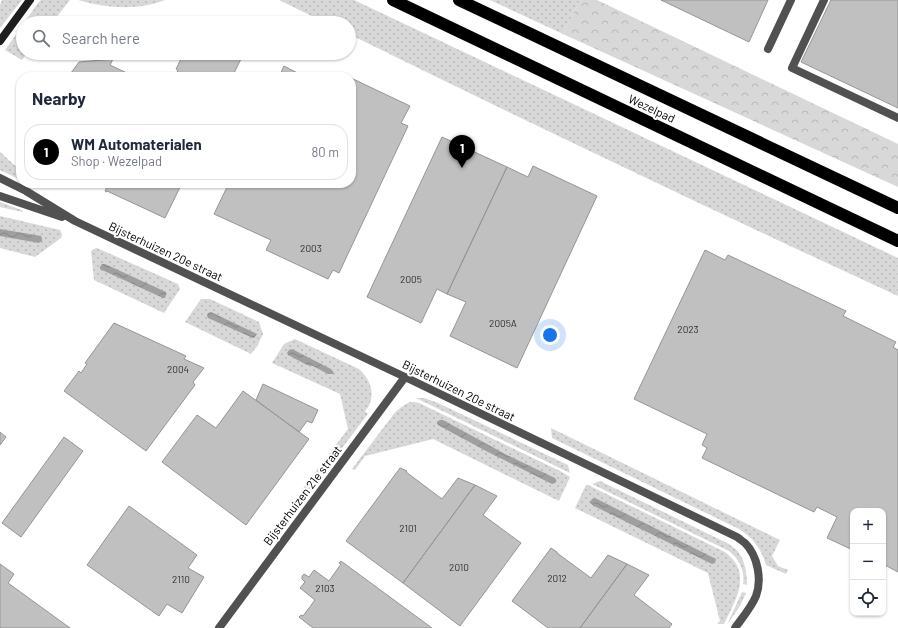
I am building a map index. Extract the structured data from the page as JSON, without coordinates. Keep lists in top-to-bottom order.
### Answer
{
  "streets": {
    "highway": ["Wezelpad"],
    "street": ["Bijsterhuizen 20e straat", "Bijsterhuizen 21e straat"]
  },
  "crossings": [
    ["Bijsterhuizen 20e straat", "Bijsterhuizen 21e straat"]
  ],
  "house_numbers": [
    "2003",
    "2005",
    "2005A",
    "2023",
    "2004",
    "2101",
    "2010",
    "2012",
    "2110",
    "2103"
  ],
  "page": {
    "search": "Search here",
    "heading": "Nearby",
    "list": [
      {
        "mark": "1",
        "name": "WM Automaterialen",
        "note": "Shop · Wezelpad",
        "value": "80 m"
      }
    ],
    "pins": "1",
    "map_buttons": ["+", "−"]
  }
}
